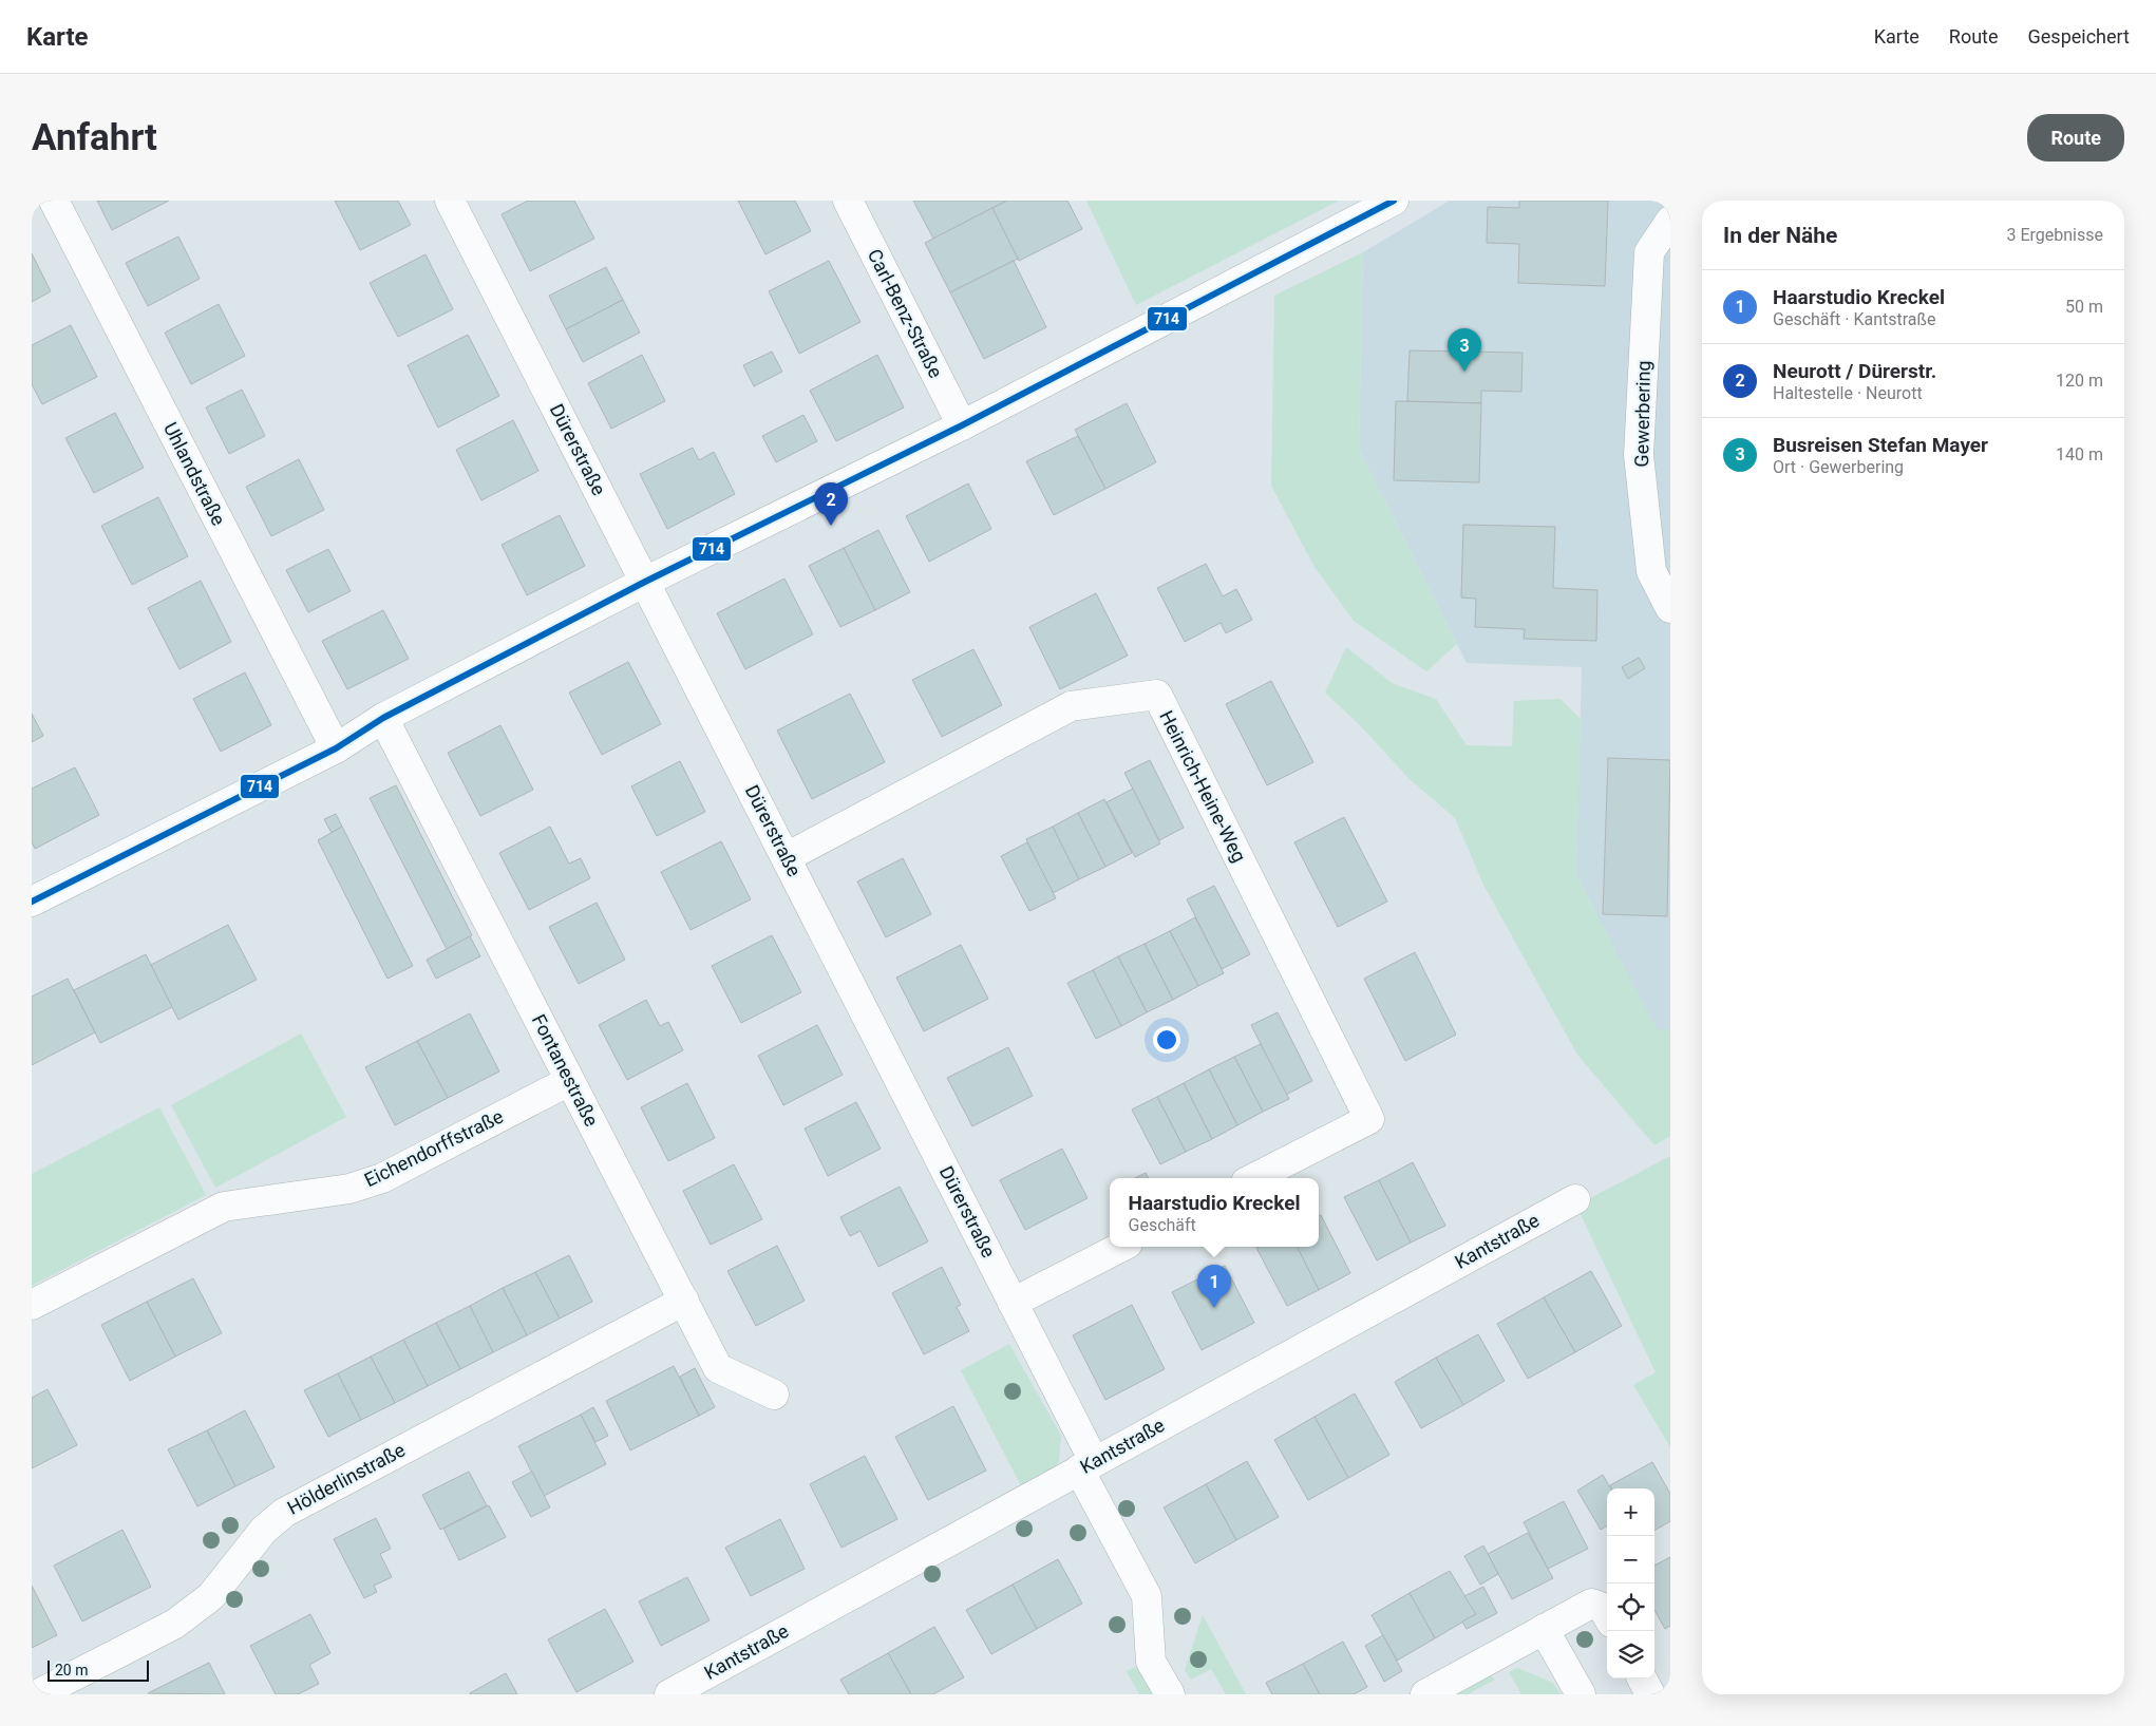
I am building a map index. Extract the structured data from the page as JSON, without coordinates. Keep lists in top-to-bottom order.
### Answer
{
  "streets": {
    "street": [
      "Carl-Benz-Straße",
      "Gewerbering",
      "Dürerstraße",
      "Uhlandstraße",
      "Heinrich-Heine-Weg",
      "Fontanestraße",
      "Eichendorffstraße",
      "Kantstraße",
      "Hölderlinstraße"
    ]
  },
  "crossings": [
    ["Dürerstraße", "Heinrich-Heine-Weg"],
    ["Dürerstraße", "Kantstraße"],
    ["Fontanestraße", "Eichendorffstraße"],
    ["Fontanestraße", "Hölderlinstraße"]
  ],
  "lines": ["transit line 714"],
  "scale_bar": "20 m",
  "page": {
    "header": "Karte",
    "nav": ["Karte", "Route", "Gespeichert"],
    "buttons": "Route",
    "title": "Anfahrt",
    "heading": ["In der Nähe", "3 Ergebnisse"],
    "list": [
      {
        "mark": "1",
        "name": "Haarstudio Kreckel",
        "note": "Geschäft · Kantstraße",
        "value": "50 m"
      },
      {
        "mark": "2",
        "name": "Neurott / Dürerstr.",
        "note": "Haltestelle · Neurott",
        "value": "120 m"
      },
      {
        "mark": "3",
        "name": "Busreisen Stefan Mayer",
        "note": "Ort · Gewerbering",
        "value": "140 m"
      }
    ],
    "pins": ["3", "2", "1"],
    "popup": ["Haarstudio Kreckel", "Geschäft"],
    "map_buttons": ["+", "−"],
    "scale": "20 m"
  }
}
